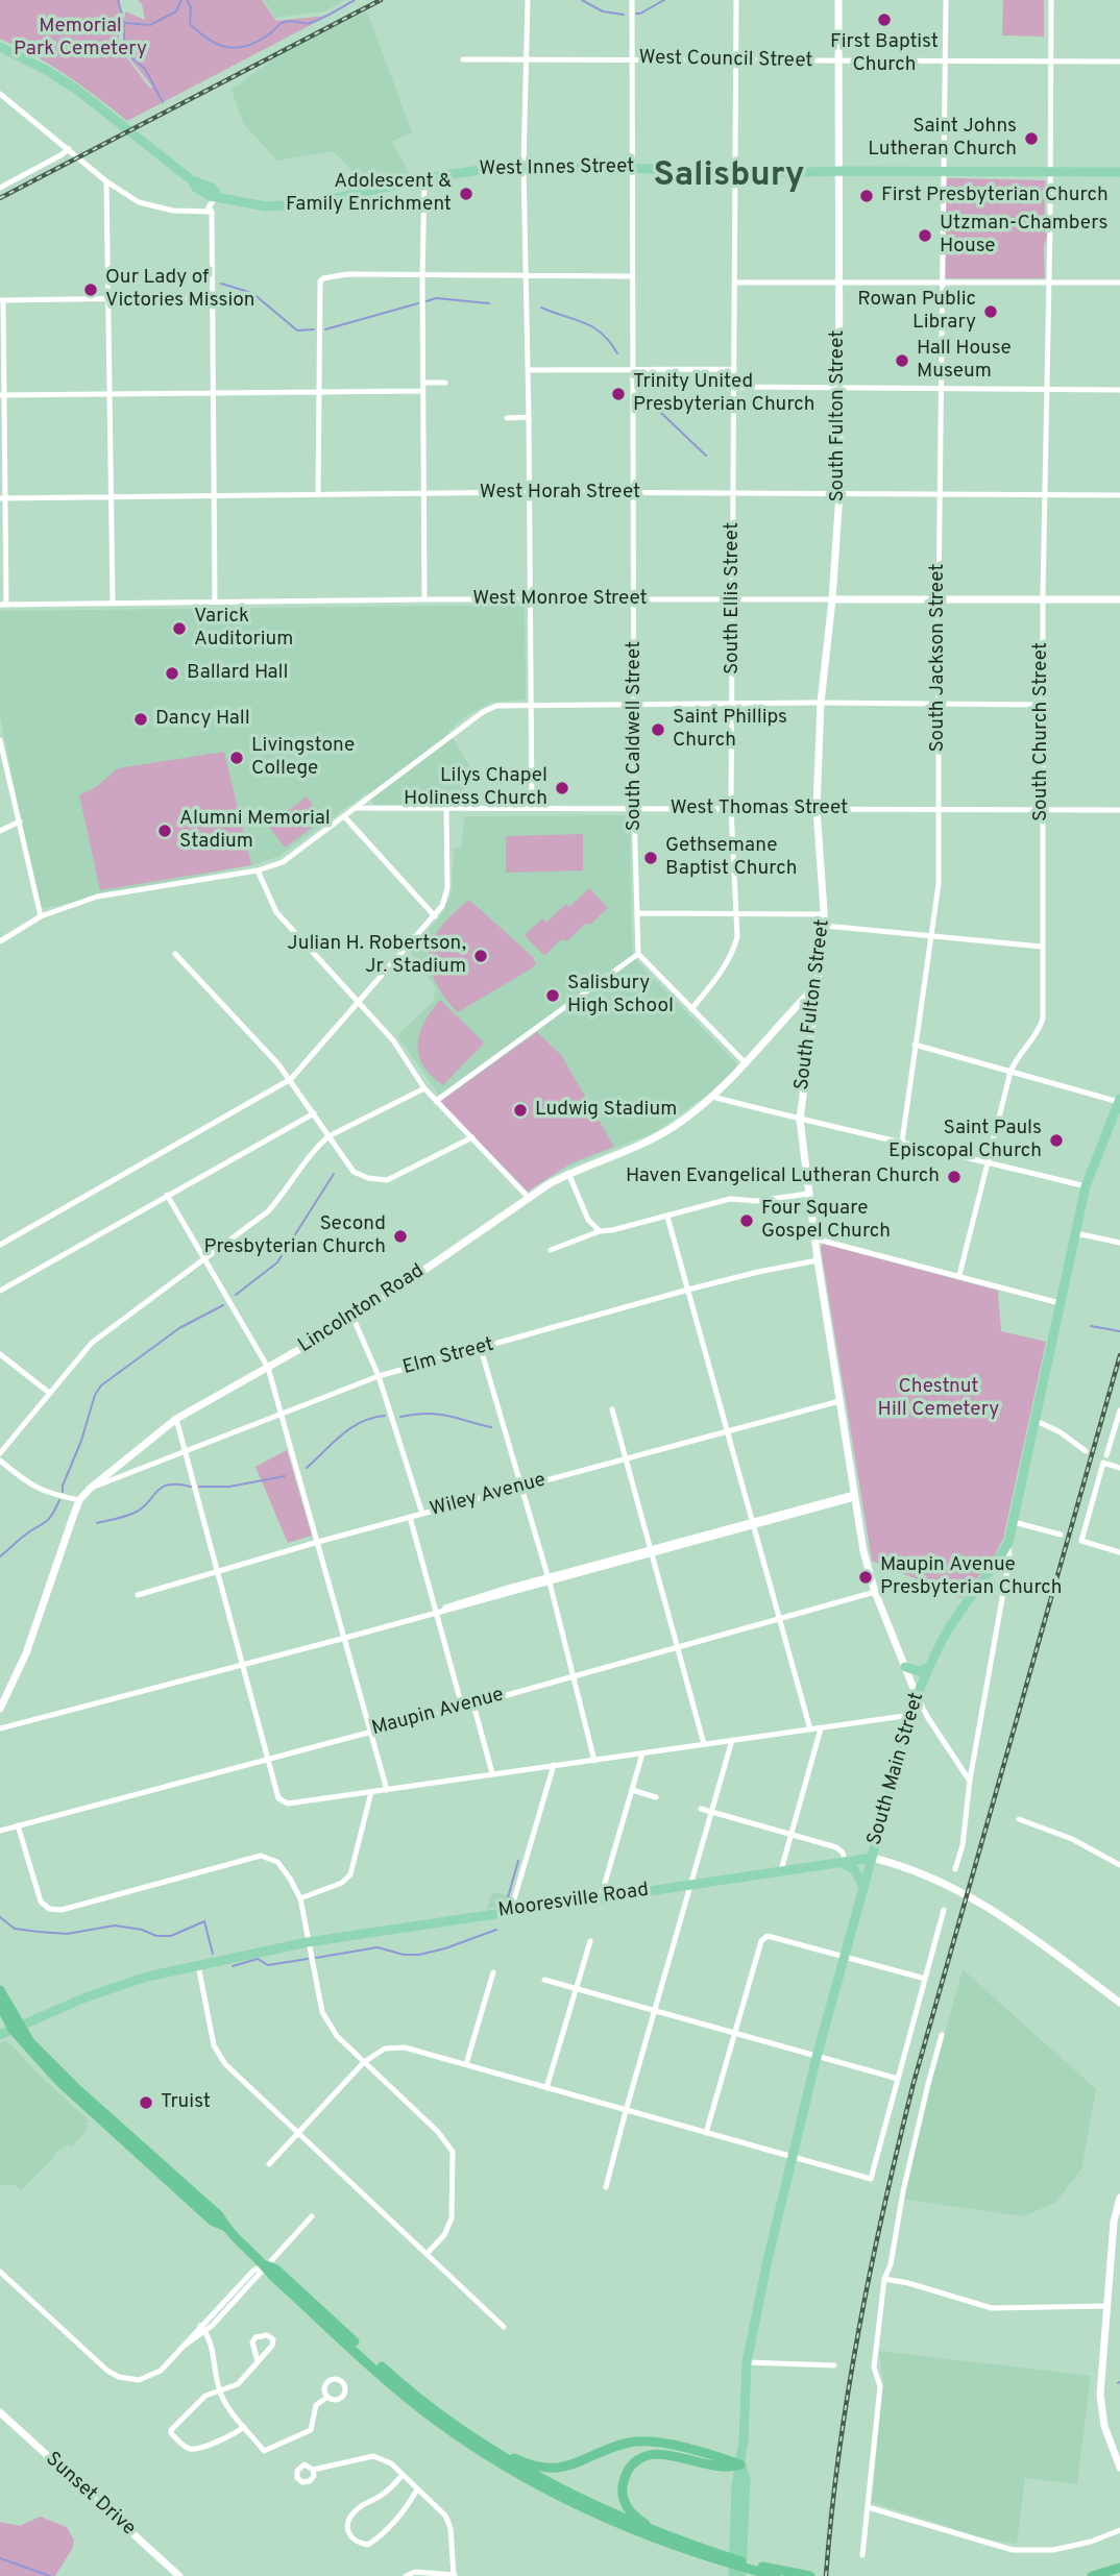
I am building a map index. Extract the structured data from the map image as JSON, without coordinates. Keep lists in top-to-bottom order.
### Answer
{
  "streets": {
    "main road": ["West Innes Street", "South Main Street", "Mooresville Road"],
    "street": [
      "West Council Street",
      "South Fulton Street",
      "West Horah Street",
      "South Ellis Street",
      "West Monroe Street",
      "South Jackson Street",
      "South Church Street",
      "South Caldwell Street",
      "West Thomas Street",
      "Lincolnton Road",
      "Elm Street",
      "Wiley Avenue",
      "Maupin Avenue",
      "Sunset Drive"
    ]
  },
  "crossings": [
    ["West Council Street", "South Fulton Street"],
    ["West Council Street", "South Ellis Street"],
    ["West Council Street", "South Jackson Street"],
    ["West Council Street", "South Church Street"],
    ["West Council Street", "South Caldwell Street"],
    ["West Innes Street", "South Fulton Street"],
    ["West Innes Street", "South Ellis Street"],
    ["West Innes Street", "South Jackson Street"],
    ["West Innes Street", "South Church Street"],
    ["West Innes Street", "South Caldwell Street"],
    ["South Fulton Street", "West Horah Street"],
    ["South Fulton Street", "West Monroe Street"],
    ["South Fulton Street", "West Thomas Street"],
    ["South Fulton Street", "Lincolnton Road"],
    ["South Fulton Street", "Elm Street"],
    ["South Fulton Street", "Wiley Avenue"],
    ["South Fulton Street", "Maupin Avenue"],
    ["South Fulton Street", "South Main Street"],
    ["West Horah Street", "South Ellis Street"],
    ["West Horah Street", "South Jackson Street"],
    ["West Horah Street", "South Church Street"],
    ["West Horah Street", "South Caldwell Street"],
    ["South Ellis Street", "West Monroe Street"],
    ["South Ellis Street", "West Thomas Street"],
    ["West Monroe Street", "South Jackson Street"],
    ["West Monroe Street", "South Church Street"],
    ["West Monroe Street", "South Caldwell Street"],
    ["South Jackson Street", "West Thomas Street"],
    ["South Church Street", "West Thomas Street"],
    ["South Caldwell Street", "West Thomas Street"],
    ["Lincolnton Road", "Elm Street"],
    ["South Main Street", "Mooresville Road"]
  ],
  "districts": ["Salisbury"],
  "parks": ["Memorial Park Cemetery", "Chestnut Hill Cemetery"],
  "places": [
    "First Baptist Church",
    "Saint Johns Lutheran Church",
    "Adolescent & Family Enrichment",
    "First Presbyterian Church",
    "Utzman-Chambers House",
    "Our Lady of Victories Mission",
    "Rowan Public Library",
    "Hall House Museum",
    "Trinity United Presbyterian Church",
    "Varick Auditorium",
    "Ballard Hall",
    "Dancy Hall",
    "Saint Phillips Church",
    "Livingstone College",
    "Lilys Chapel Holiness Church",
    "Alumni Memorial Stadium",
    "Gethsemane Baptist Church",
    "Julian H. Robertson, Jr. Stadium",
    "Salisbury High School",
    "Ludwig Stadium",
    "Saint Pauls Episcopal Church",
    "Haven Evangelical Lutheran Church",
    "Four Square Gospel Church",
    "Second Presbyterian Church",
    "Maupin Avenue Presbyterian Church",
    "Truist"
  ]
}
